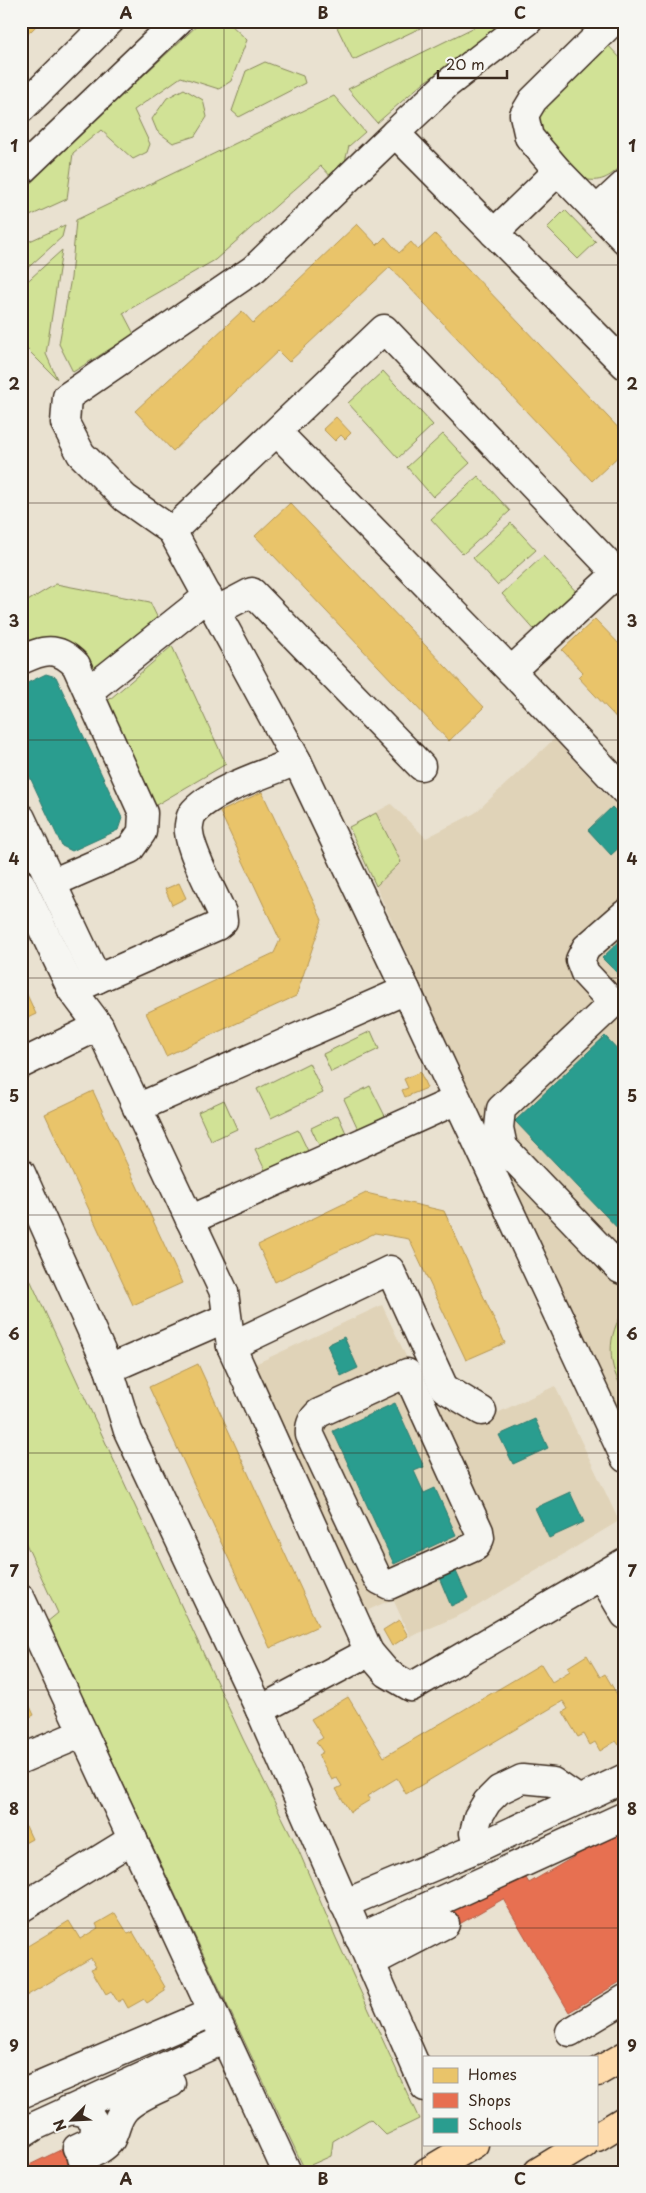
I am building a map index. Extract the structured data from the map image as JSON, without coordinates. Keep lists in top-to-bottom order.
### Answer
{
  "legend": ["Homes", "Shops", "Schools"],
  "scale_bar": "20 m",
  "north": "bottom left",
  "grid": {
    "columns": ["A", "B", "C"],
    "rows": [
      "1",
      "2",
      "3",
      "4",
      "5",
      "6",
      "7",
      "8",
      "9"
    ]
  }
}
